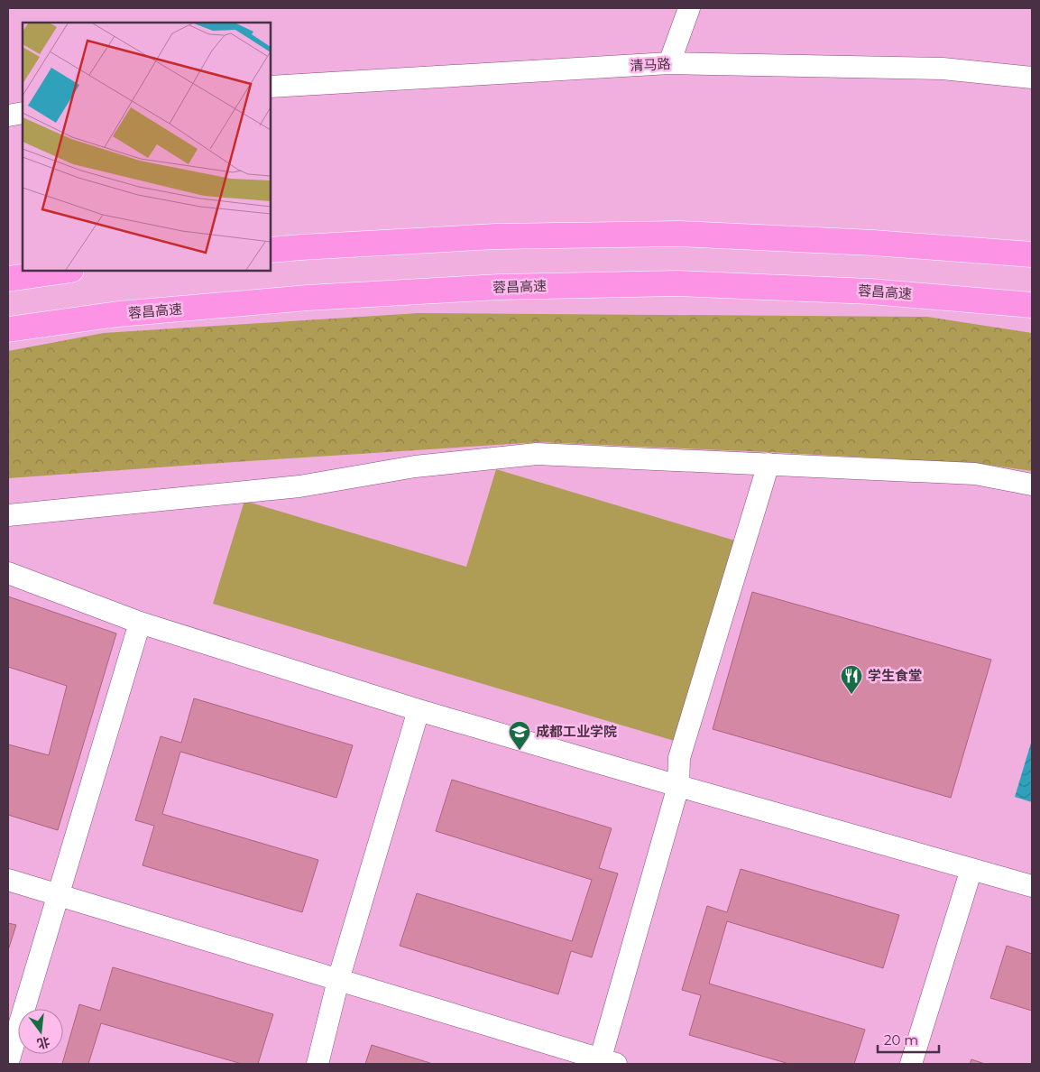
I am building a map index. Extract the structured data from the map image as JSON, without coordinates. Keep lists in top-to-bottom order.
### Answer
{
  "streets": {
    "highway": ["蓉昌高速"],
    "street": ["清马路"]
  },
  "places": {
    "restaurant": ["学生食堂"],
    "school or university": ["成都工业学院"]
  },
  "scale_bar": "20 m",
  "north": "bottom"
}
